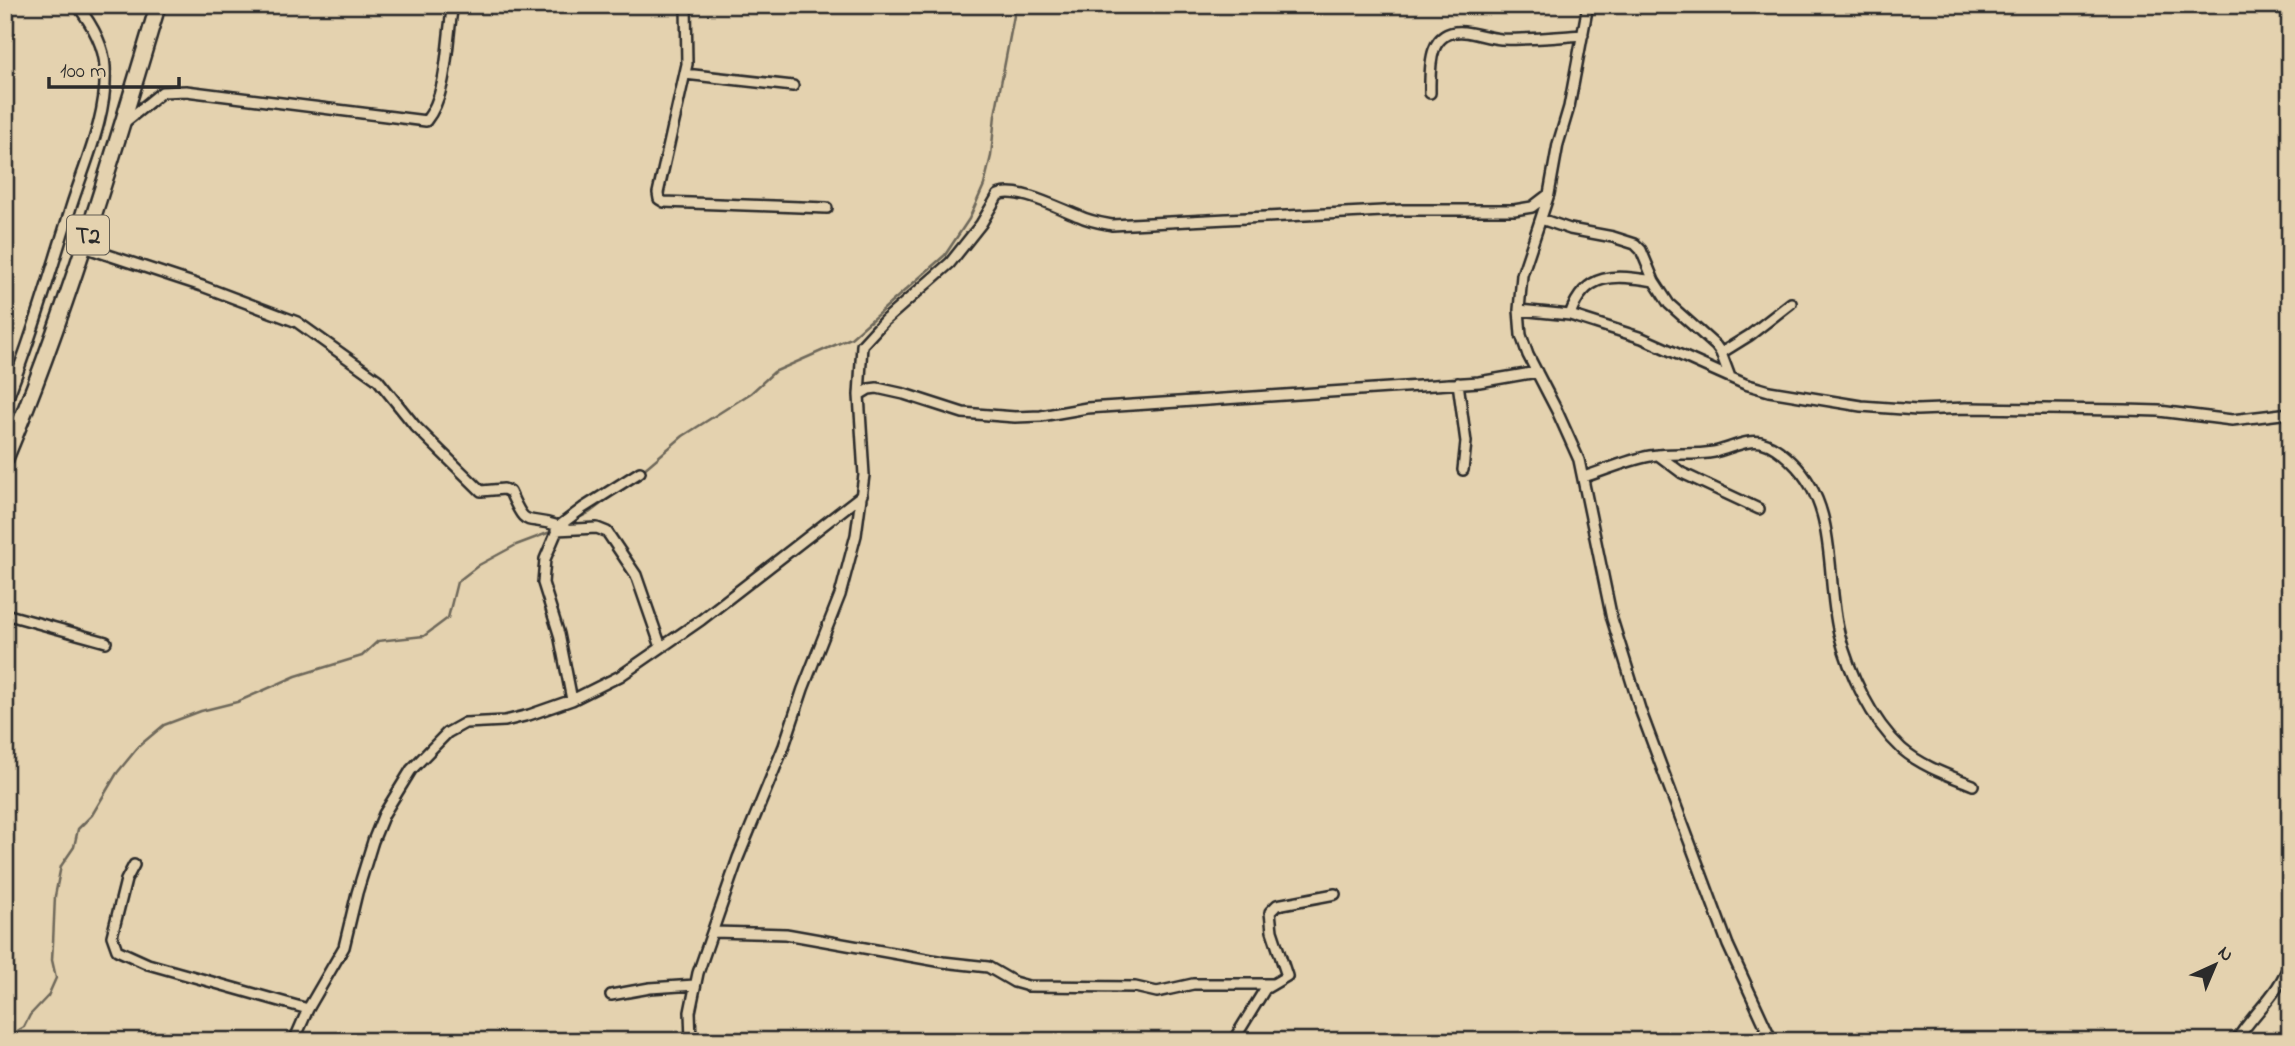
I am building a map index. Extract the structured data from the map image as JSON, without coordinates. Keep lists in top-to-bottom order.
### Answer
{
  "streets": {
    "highway": ["T2"]
  },
  "scale_bar": "100 m",
  "north": "top right"
}
